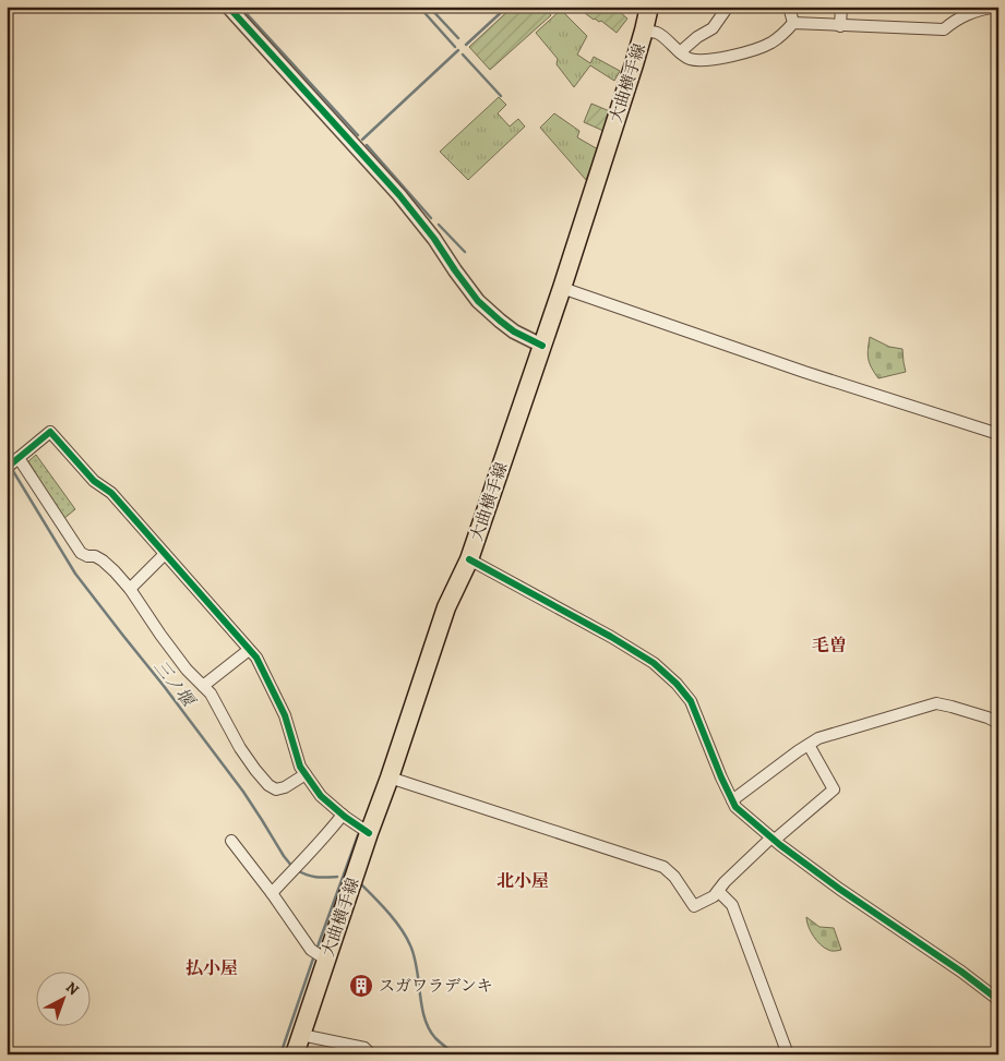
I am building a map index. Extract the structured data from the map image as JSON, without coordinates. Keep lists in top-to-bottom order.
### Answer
{
  "streets": {
    "main road": ["大曲横手線"]
  },
  "districts": ["毛曽", "北小屋", "払小屋"],
  "water": ["三ノ堰"],
  "places": {
    "building": ["スガワラデンキ"]
  },
  "north": "top right"
}
